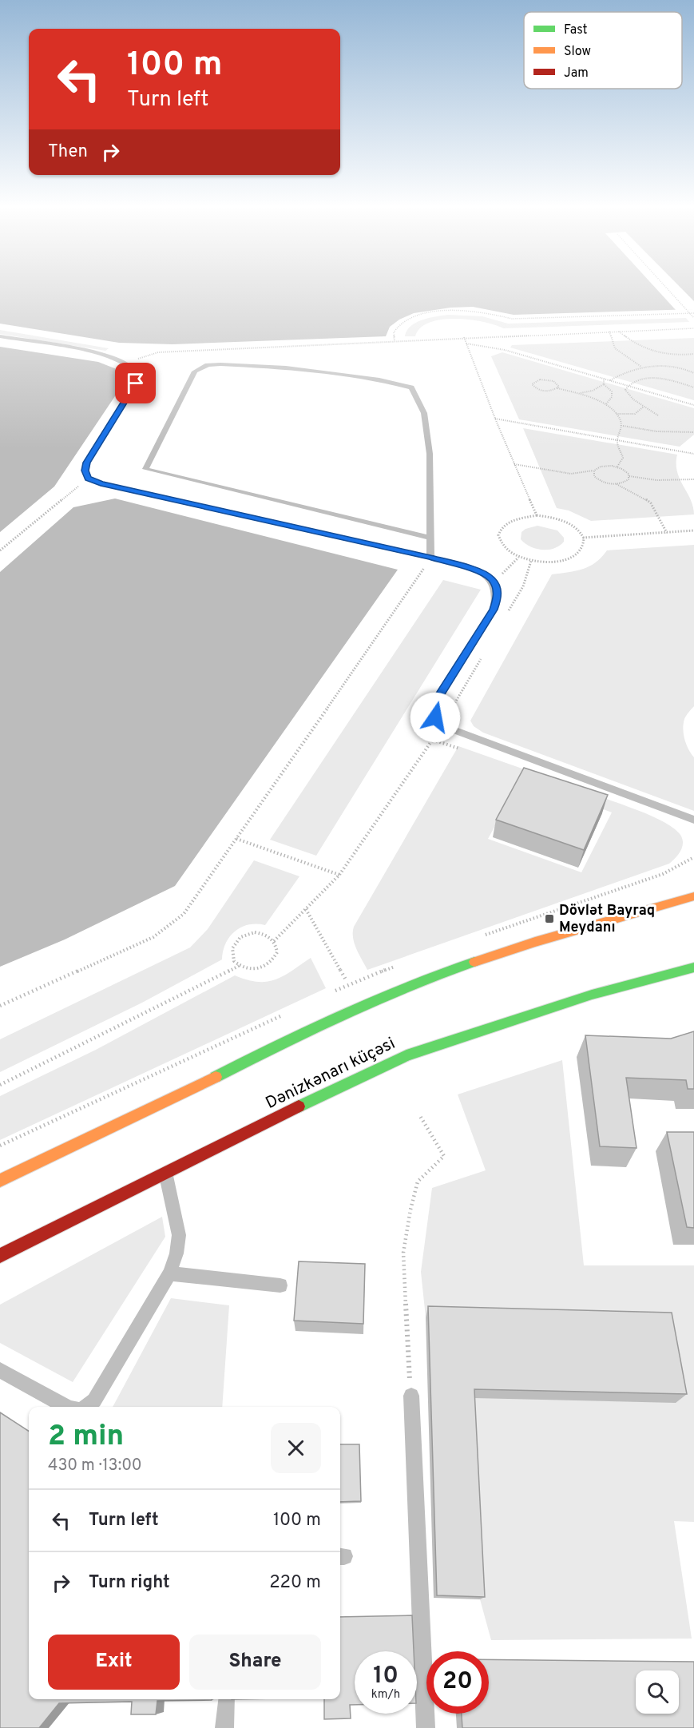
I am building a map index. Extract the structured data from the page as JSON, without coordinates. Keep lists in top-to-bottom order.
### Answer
{
  "streets": {
    "highway": ["Dənizkənarı küçəsi"]
  },
  "places": {
    "transit": ["Dövlət Bayraq Meydanı"]
  },
  "legend": ["Fast", "Slow", "Jam"],
  "page": {
    "turn": ["100 m", "Turn left"],
    "then": "Then",
    "heading": ["2 min", "430 m · 13:00"],
    "list": [
      {
        "name": "Turn left",
        "value": "100 m"
      },
      {
        "name": "Turn right",
        "value": "220 m"
      }
    ],
    "buttons": ["Exit", "Share"],
    "speed": "10 km/h",
    "limit": "20"
  }
}
